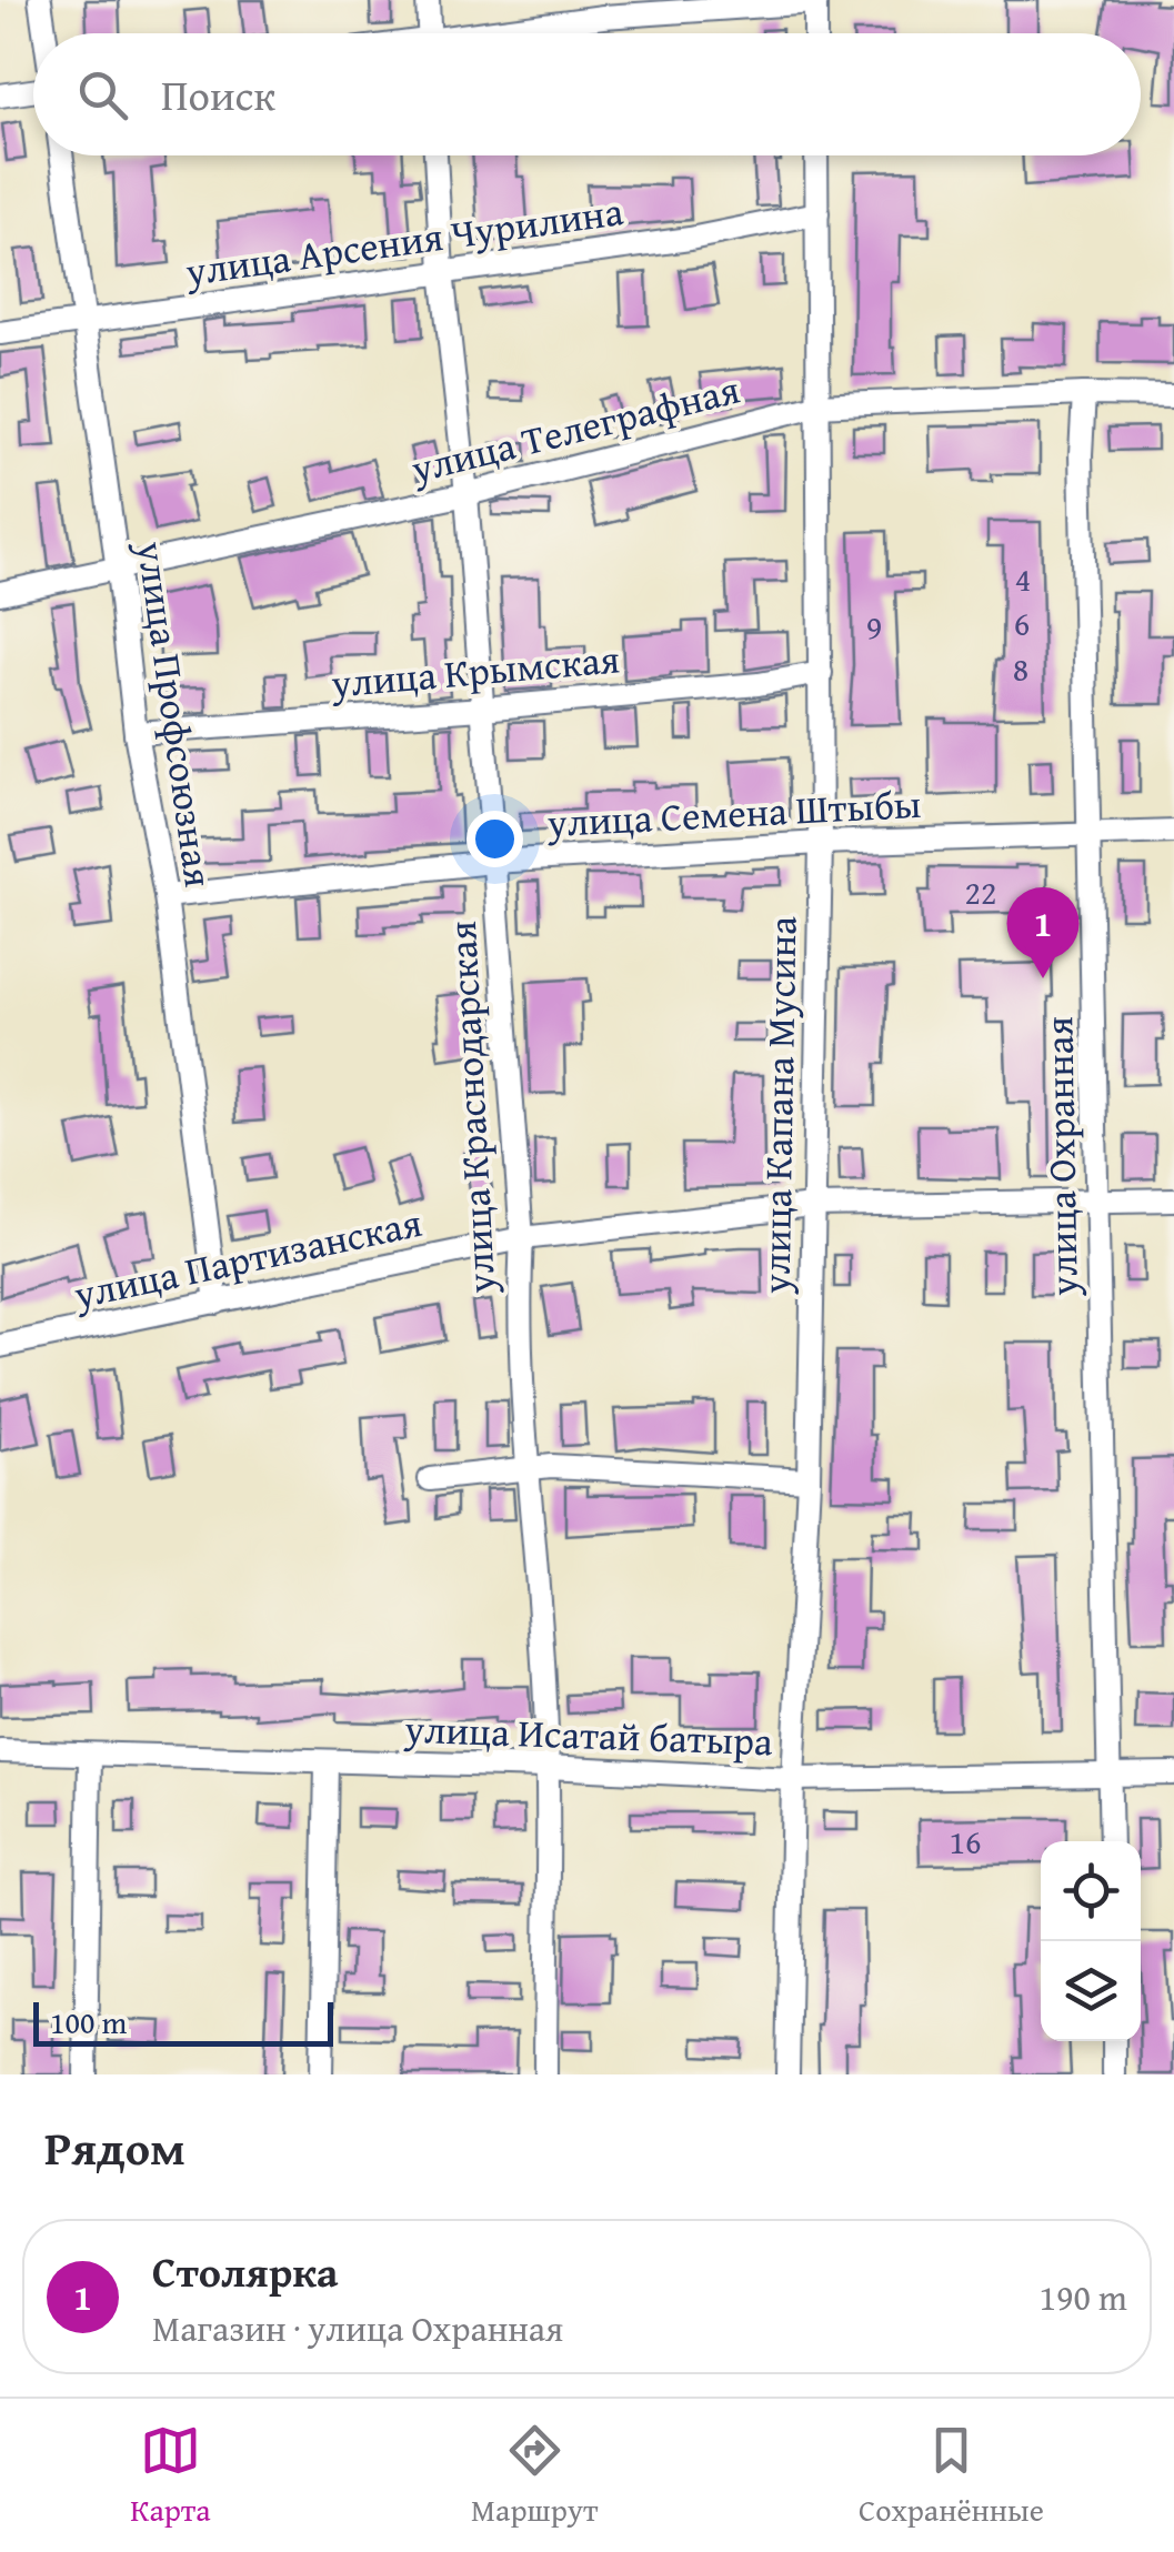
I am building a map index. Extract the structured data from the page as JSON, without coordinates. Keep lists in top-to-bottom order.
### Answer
{
  "streets": {
    "street": [
      "улица Арсения Чурилина",
      "улица Телеграфная",
      "улица Крымская",
      "улица Профсоюзная",
      "улица Семена Штыбы",
      "улица Капана Мусина",
      "улица Краснодарская",
      "улица Охранная",
      "улица Партизанская",
      "улица Исатай батыра"
    ]
  },
  "crossings": [
    ["улица Арсения Чурилина", "улица Профсоюзная"],
    ["улица Арсения Чурилина", "улица Капана Мусина"],
    ["улица Арсения Чурилина", "улица Краснодарская"],
    ["улица Телеграфная", "улица Профсоюзная"],
    ["улица Телеграфная", "улица Капана Мусина"],
    ["улица Телеграфная", "улица Краснодарская"],
    ["улица Телеграфная", "улица Охранная"],
    ["улица Крымская", "улица Профсоюзная"],
    ["улица Крымская", "улица Капана Мусина"],
    ["улица Крымская", "улица Краснодарская"],
    ["улица Профсоюзная", "улица Семена Штыбы"],
    ["улица Профсоюзная", "улица Партизанская"],
    ["улица Семена Штыбы", "улица Капана Мусина"],
    ["улица Семена Штыбы", "улица Краснодарская"],
    ["улица Семена Штыбы", "улица Охранная"],
    ["улица Капана Мусина", "улица Партизанская"],
    ["улица Капана Мусина", "улица Исатай батыра"],
    ["улица Краснодарская", "улица Партизанская"],
    ["улица Краснодарская", "улица Исатай батыра"],
    ["улица Охранная", "улица Партизанская"],
    ["улица Охранная", "улица Исатай батыра"]
  ],
  "house_numbers": [
    "4",
    "6",
    "9",
    "8",
    "22",
    "16"
  ],
  "scale_bar": "100 m",
  "page": {
    "search": "Поиск",
    "pins": "1",
    "scale": "100 m",
    "heading": "Рядом",
    "list": [
      {
        "mark": "1",
        "name": "Столярка",
        "note": "Магазин · улица Охранная",
        "value": "190 m"
      }
    ],
    "nav": ["Карта", "Маршрут", "Сохранённые"]
  }
}
